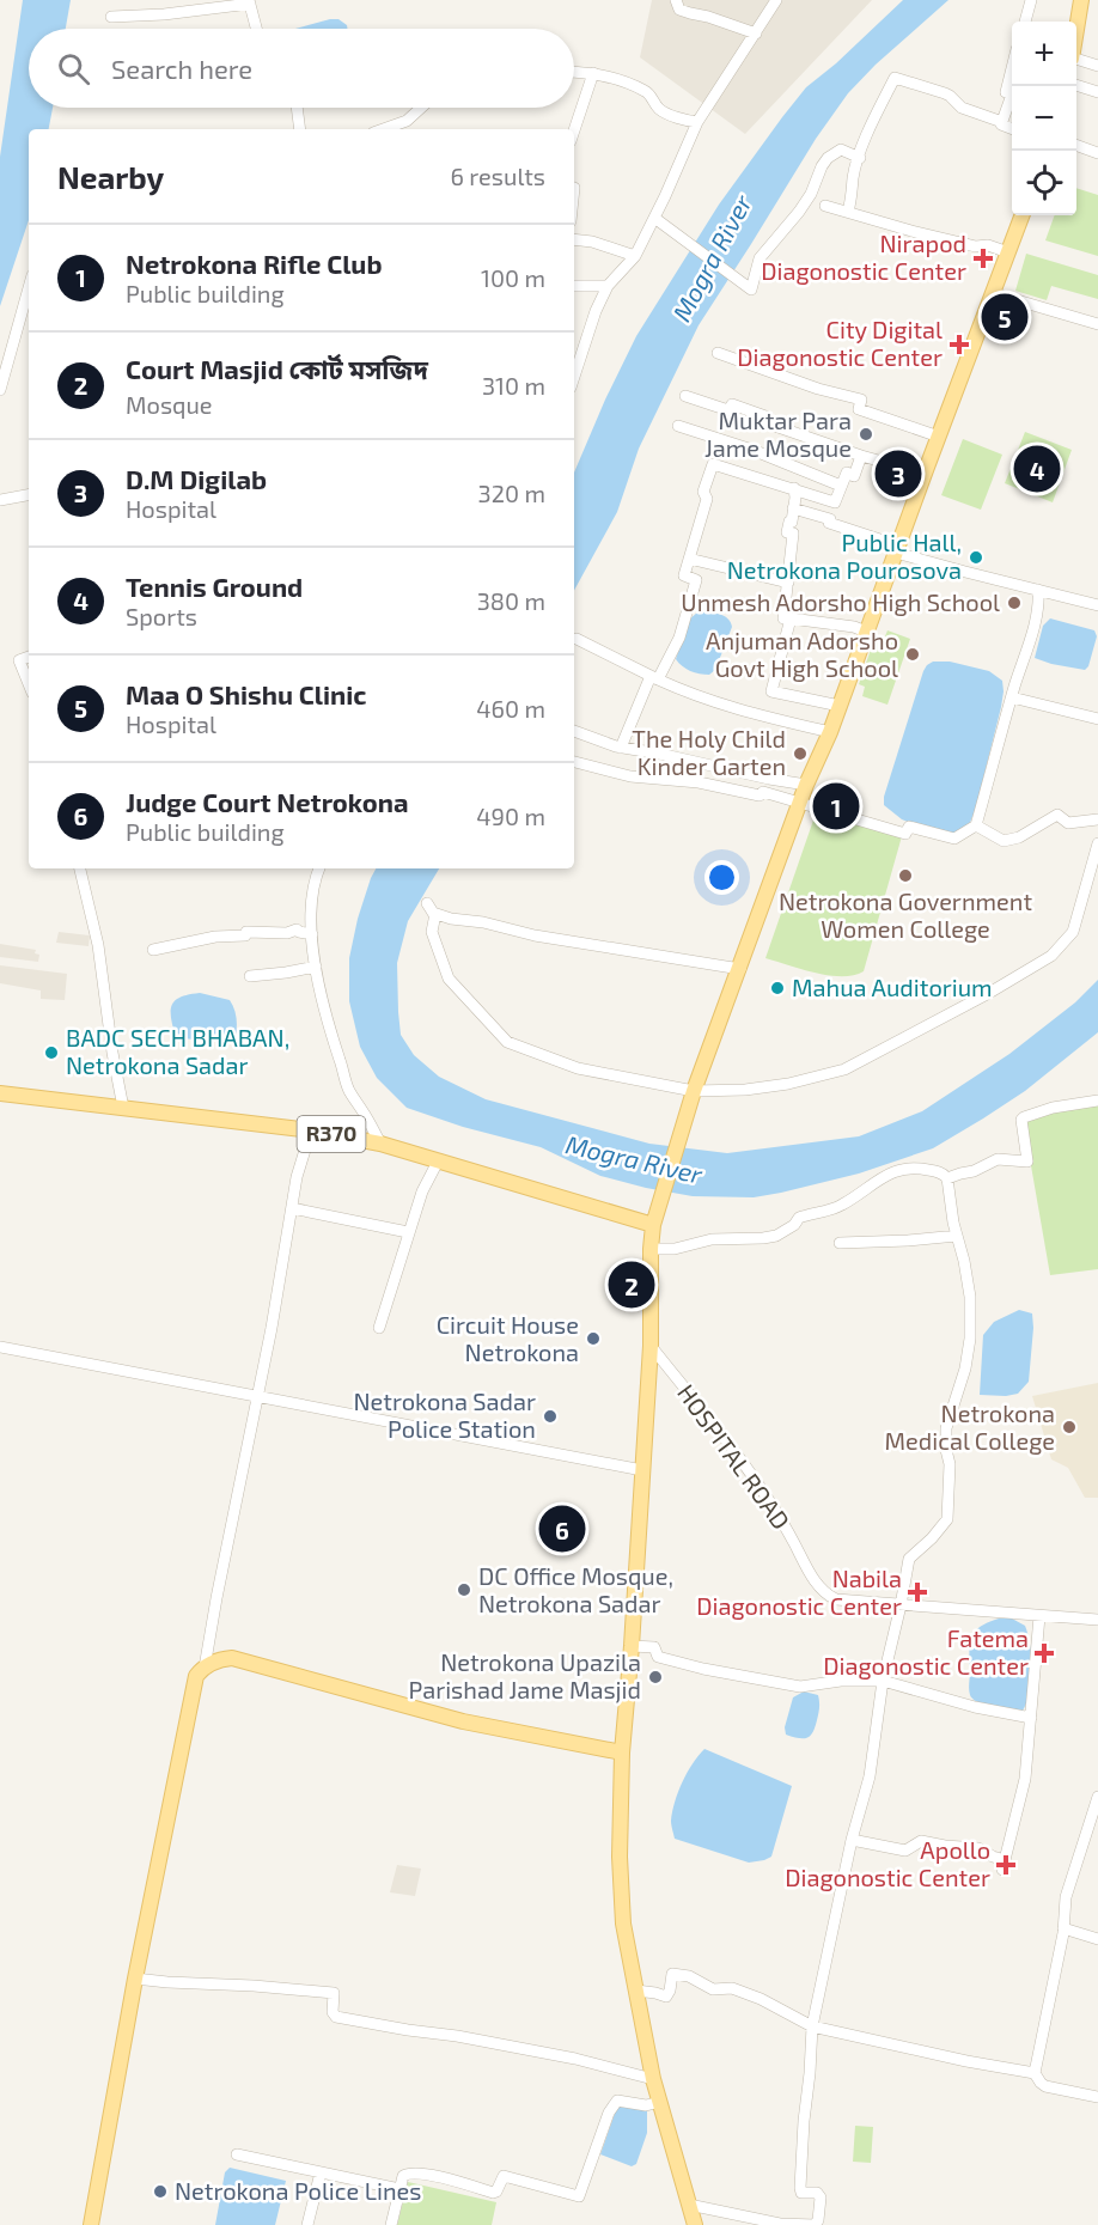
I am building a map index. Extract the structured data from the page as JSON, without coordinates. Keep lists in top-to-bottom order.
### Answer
{
  "streets": {
    "main road": ["R370"],
    "street": ["HOSPITAL ROAD"]
  },
  "water": ["Mogra River"],
  "places": {
    "health": [
      "Nirapod Diagonostic Center",
      "City Digital Diagonostic Center",
      "Nabila Diagonostic Center",
      "Fatema Diagonostic Center",
      "Apollo Diagonostic Center"
    ],
    "other": [
      "Muktar Para Jame Mosque",
      "Public Hall, Netrokona Pourosova",
      "Unmesh Adorsho High School",
      "Anjuman Adorsho Govt High School",
      "The Holy Child Kinder Garten",
      "Netrokona Government Women College",
      "Mahua Auditorium",
      "BADC SECH BHABAN, Netrokona Sadar",
      "Circuit House Netrokona",
      "Netrokona Sadar Police Station",
      "Netrokona Medical College",
      "DC Office Mosque, Netrokona Sadar",
      "Netrokona Upazila Parishad Jame Masjid",
      "Netrokona Police Lines"
    ]
  },
  "page": {
    "map_buttons": ["+", "−"],
    "search": "Search here",
    "heading": ["Nearby", "6 results"],
    "list": [
      {
        "mark": "1",
        "name": "Netrokona Rifle Club",
        "note": "Public building",
        "value": "100 m"
      },
      {
        "mark": "2",
        "name": "Court Masjid কোর্ট মসজিদ",
        "note": "Mosque",
        "value": "310 m"
      },
      {
        "mark": "3",
        "name": "D.M Digilab",
        "note": "Hospital",
        "value": "320 m"
      },
      {
        "mark": "4",
        "name": "Tennis Ground",
        "note": "Sports",
        "value": "380 m"
      },
      {
        "mark": "5",
        "name": "Maa O Shishu Clinic",
        "note": "Hospital",
        "value": "460 m"
      },
      {
        "mark": "6",
        "name": "Judge Court Netrokona",
        "note": "Public building",
        "value": "490 m"
      }
    ],
    "pins": [
      "5",
      "4",
      "3",
      "1",
      "2",
      "6"
    ]
  }
}
